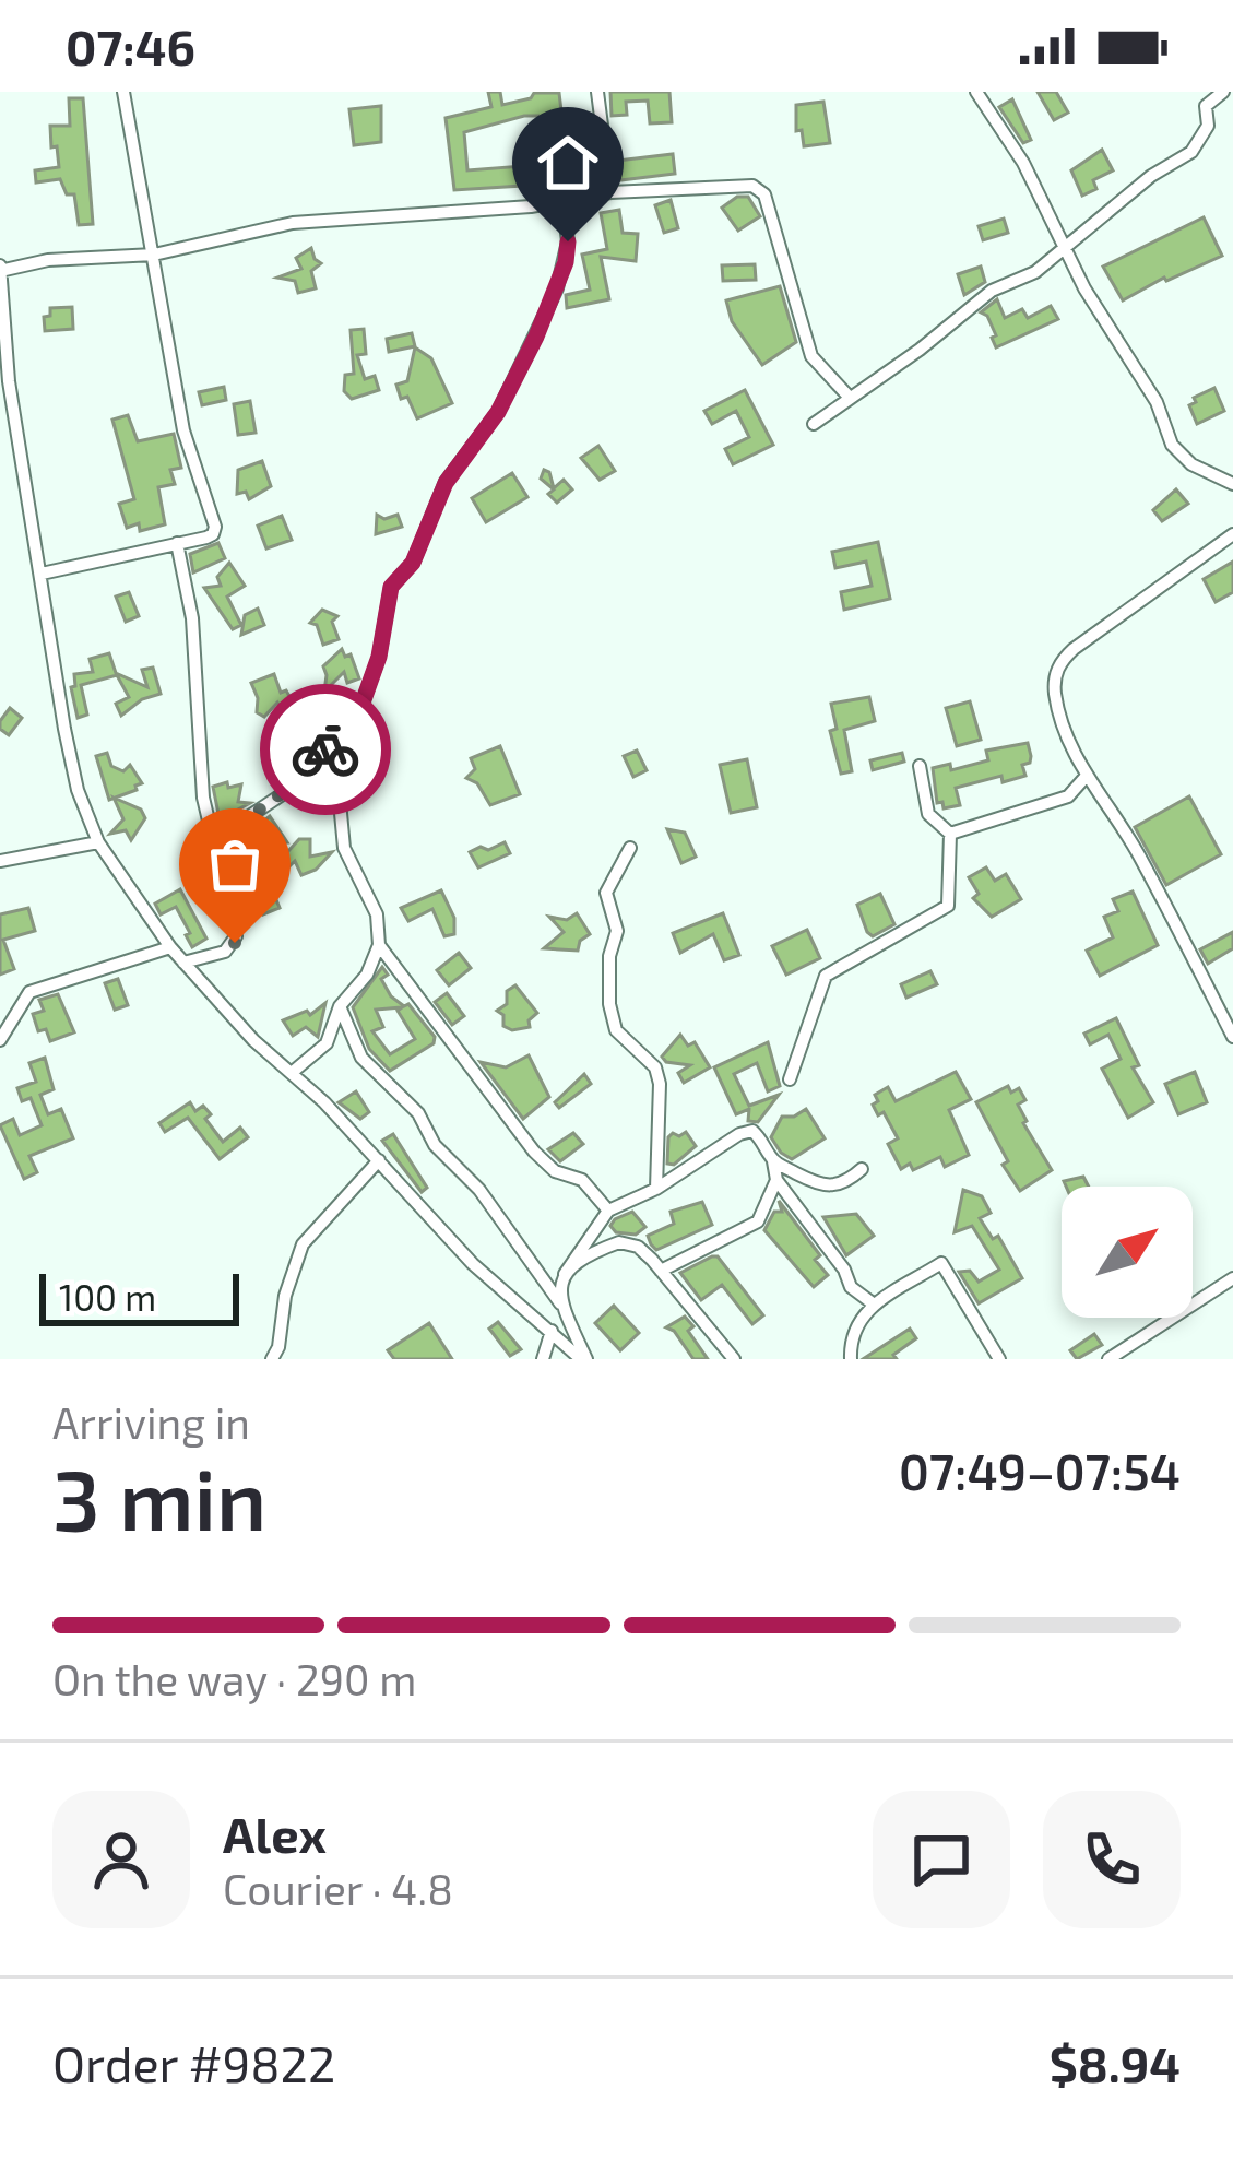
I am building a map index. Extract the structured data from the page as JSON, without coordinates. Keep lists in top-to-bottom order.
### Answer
{
  "scale_bar": "100 m",
  "north": "top right",
  "page": {
    "status": "07:46",
    "scale": "100 m",
    "heading": ["3 min", "Arriving in", "07:49–07:54"],
    "panel": [
      "Alex",
      "Courier · 4.8",
      "Order #9822",
      "$8.94"
    ],
    "bar": "On the way · 290 m"
  }
}
